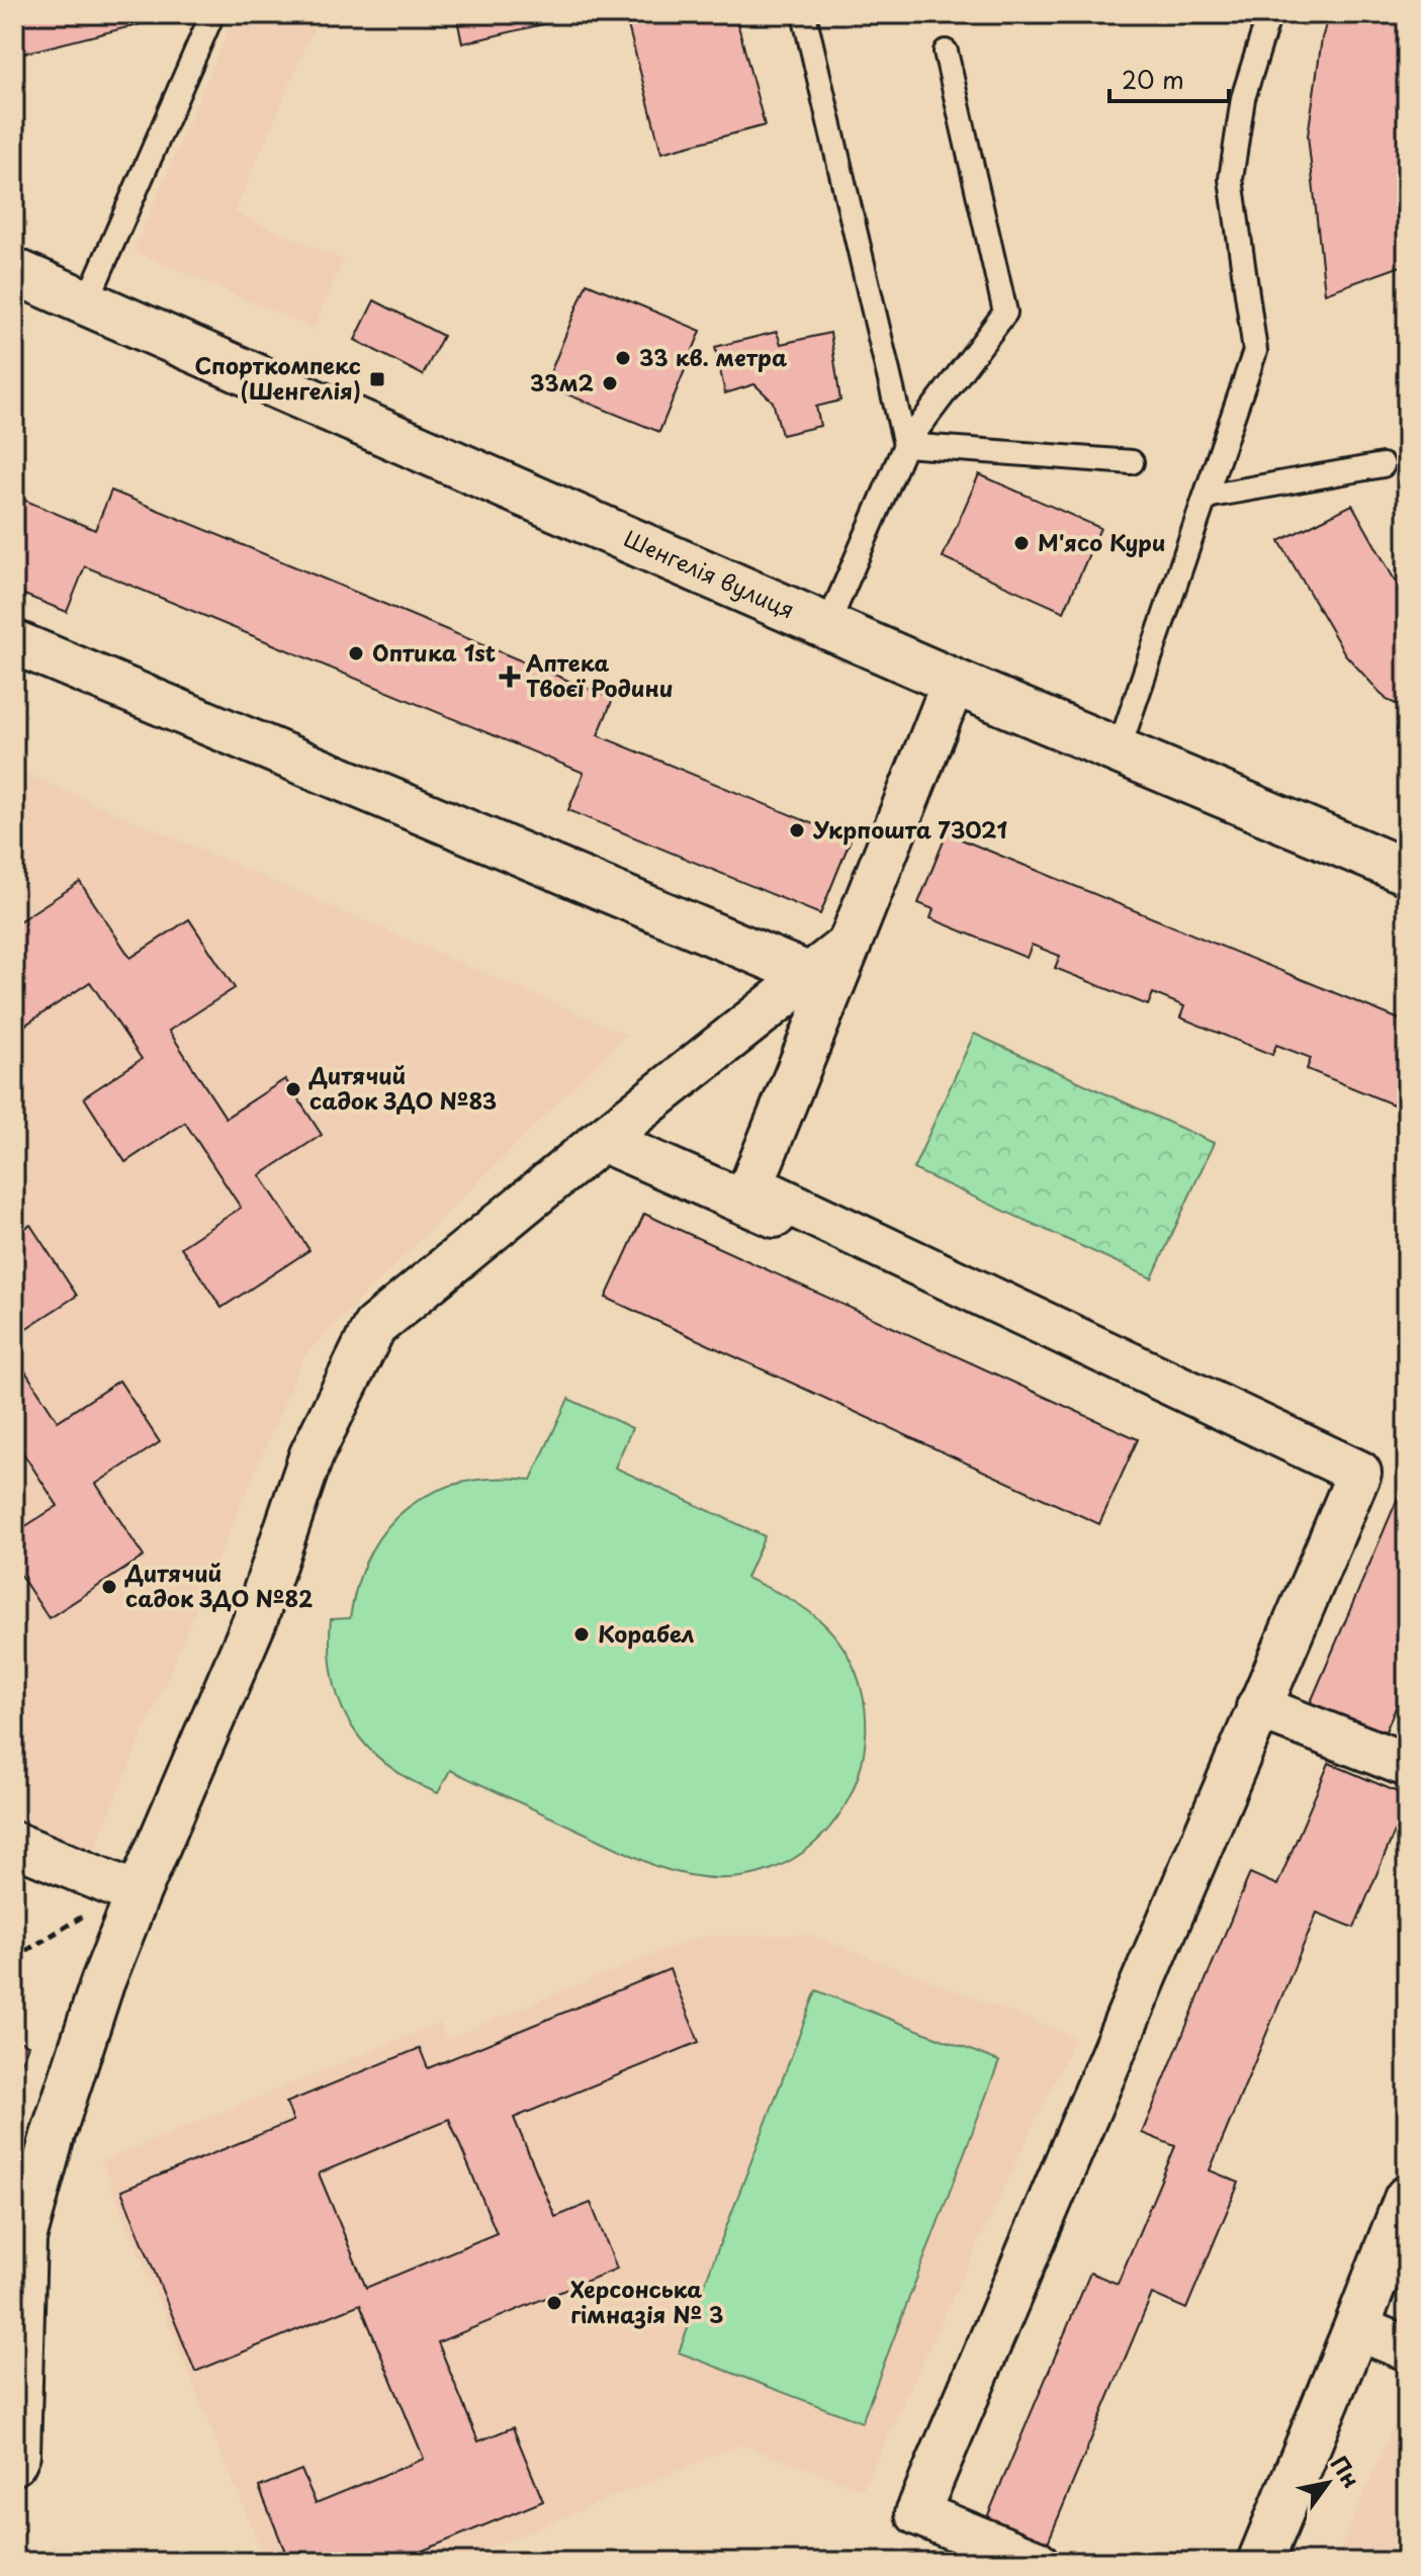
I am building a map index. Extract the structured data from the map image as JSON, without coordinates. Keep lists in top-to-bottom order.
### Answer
{
  "streets": {
    "street": ["Шенгелія вулиця"]
  },
  "places": {
    "other": [
      "33 кв. метра",
      "33м2",
      "М'ясо Кури",
      "Оптика 1st",
      "Укрпошта 73021",
      "Дитячий садок ЗДО №83",
      "Дитячий садок ЗДО №82",
      "Корабел",
      "Херсонська гімназія № 3"
    ],
    "transit": ["Спорткомпекс (Шенгелія)"],
    "health": ["Аптека Твоєї Родини"]
  },
  "scale_bar": "20 m",
  "north": "top right"
}
